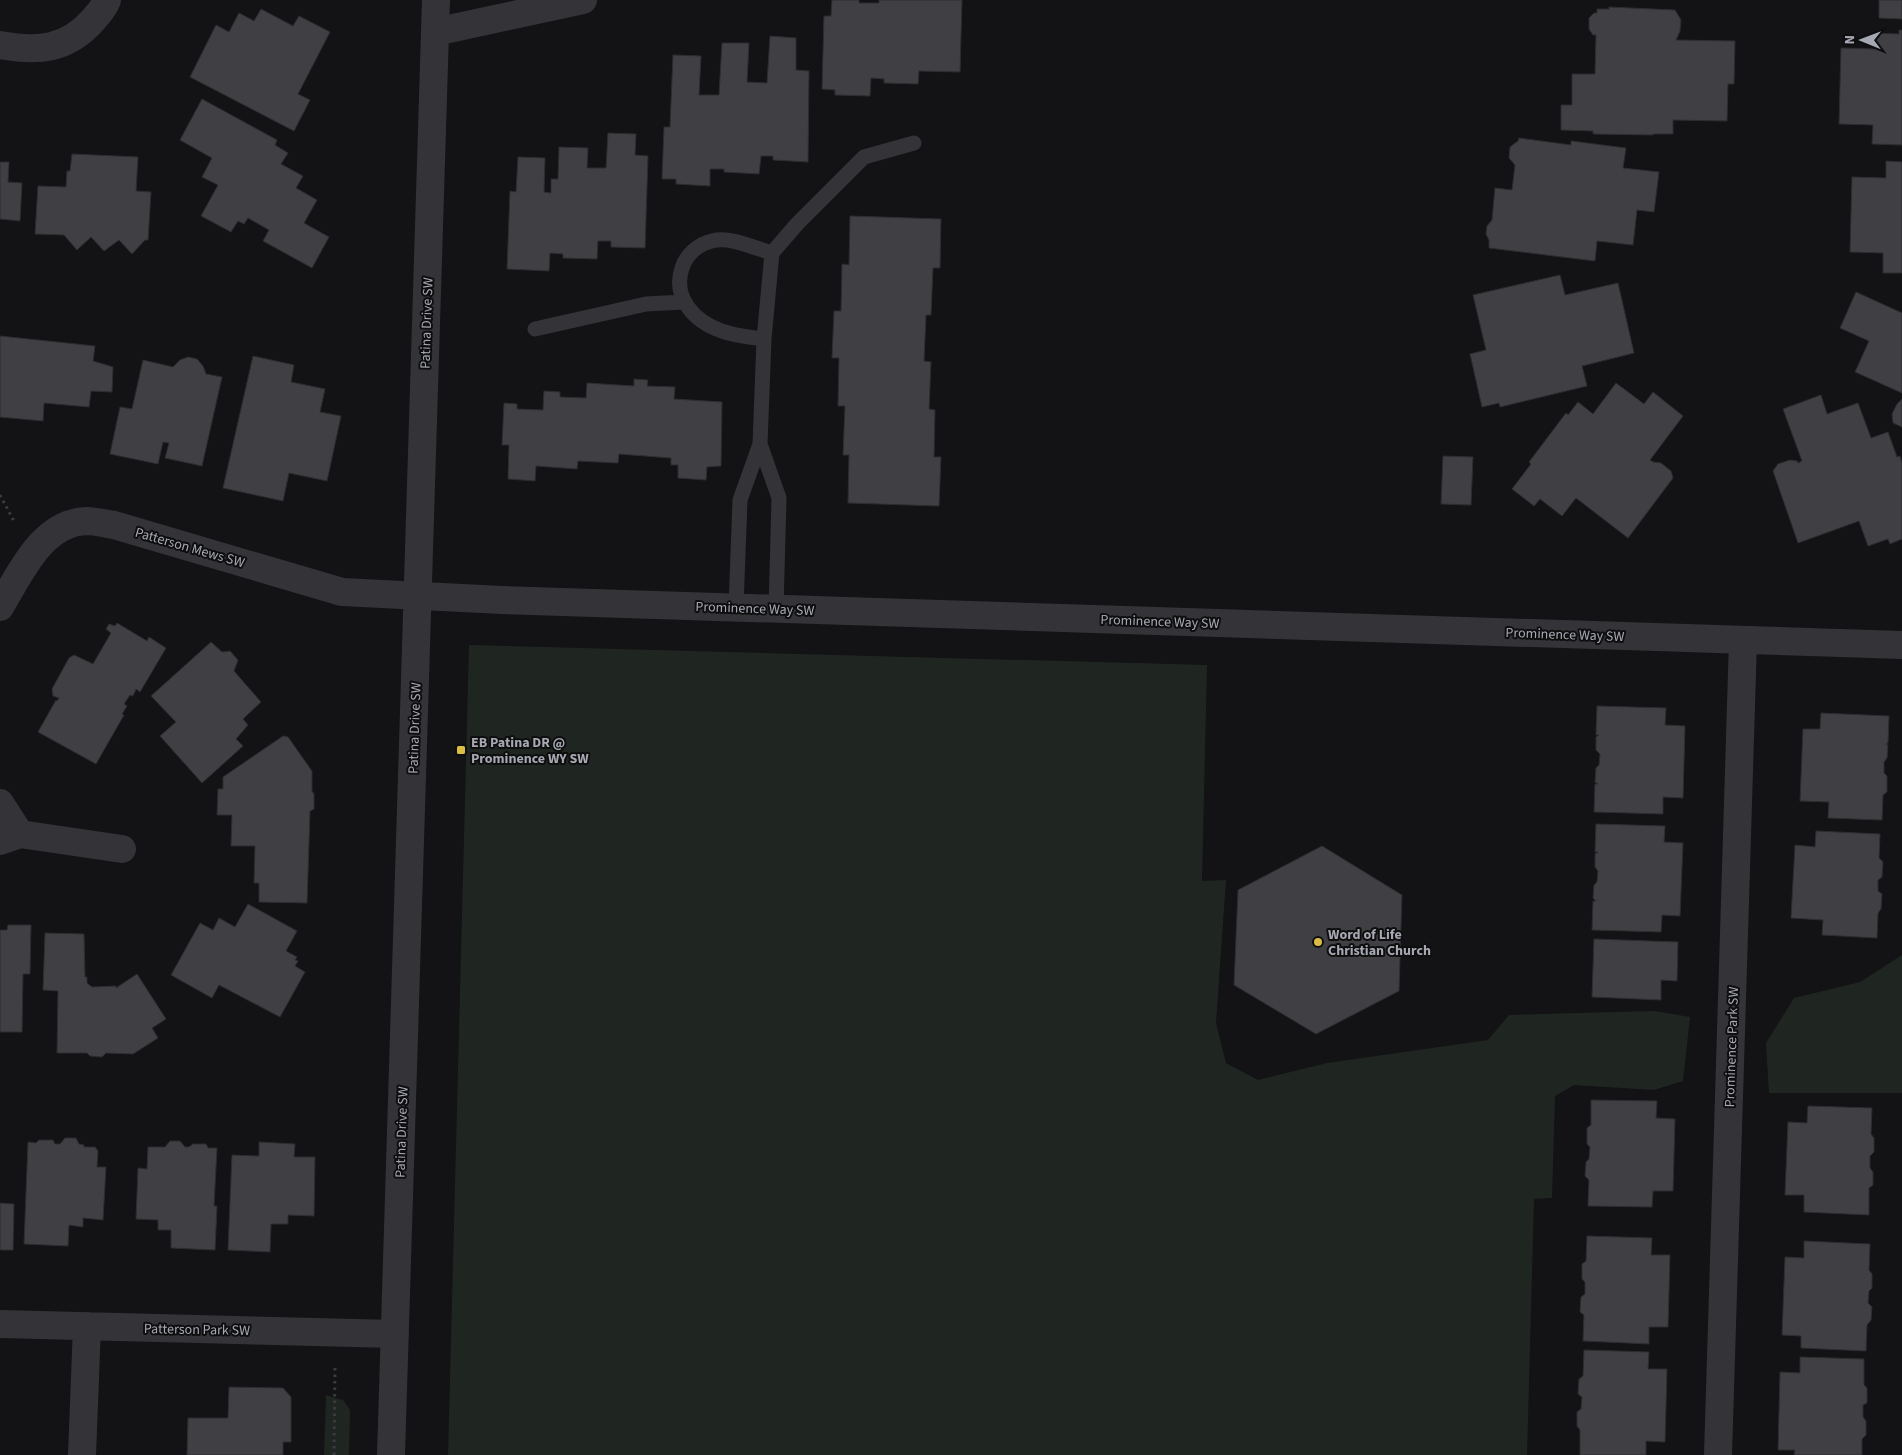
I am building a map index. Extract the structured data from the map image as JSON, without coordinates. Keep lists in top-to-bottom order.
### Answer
{
  "streets": {
    "street": [
      "Patina Drive SW",
      "Patterson Mews SW",
      "Prominence Way SW",
      "Prominence Park SW",
      "Patterson Park SW"
    ]
  },
  "crossings": [
    ["Patina Drive SW", "Patterson Mews SW"],
    ["Patina Drive SW", "Prominence Way SW"],
    ["Patina Drive SW", "Patterson Park SW"],
    ["Patterson Mews SW", "Prominence Way SW"],
    ["Prominence Way SW", "Prominence Park SW"]
  ],
  "places": {
    "transit": ["EB Patina DR @ Prominence WY SW"],
    "other": ["Word of Life Christian Church"]
  },
  "north": "left"
}
